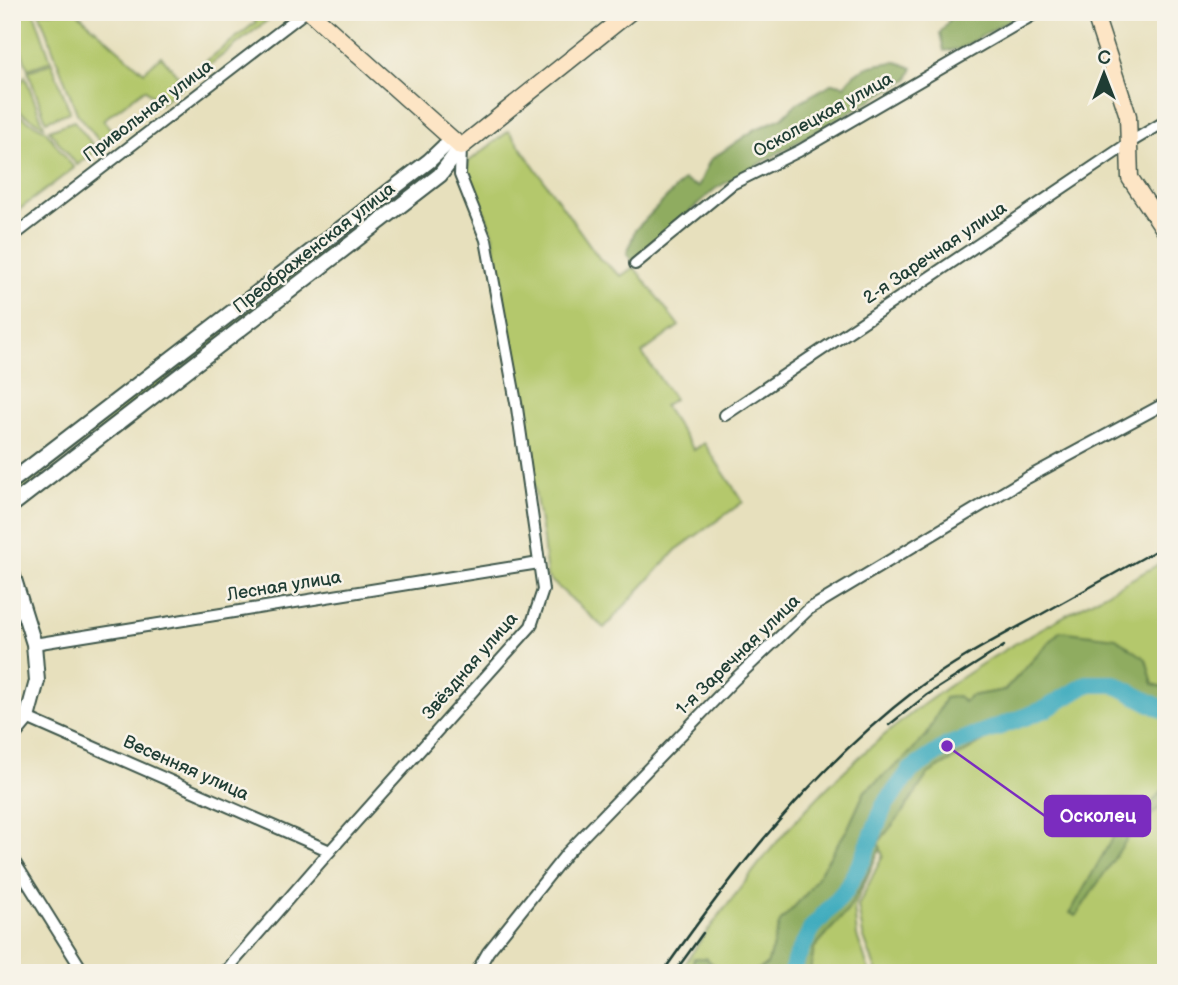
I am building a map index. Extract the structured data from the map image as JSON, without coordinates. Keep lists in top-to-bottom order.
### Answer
{
  "streets": {
    "main road": ["Преображенская улица"],
    "street": [
      "Привольная улица",
      "Осколецкая улица",
      "2-я Заречная улица",
      "Лесная улица",
      "1-я Заречная улица",
      "Звёздная улица",
      "Весенняя улица"
    ]
  },
  "crossings": [
    ["Преображенская улица", "Звёздная улица"],
    ["Лесная улица", "Звёздная улица"],
    ["Звёздная улица", "Весенняя улица"]
  ],
  "places": ["Осколец"],
  "north": "top"
}
